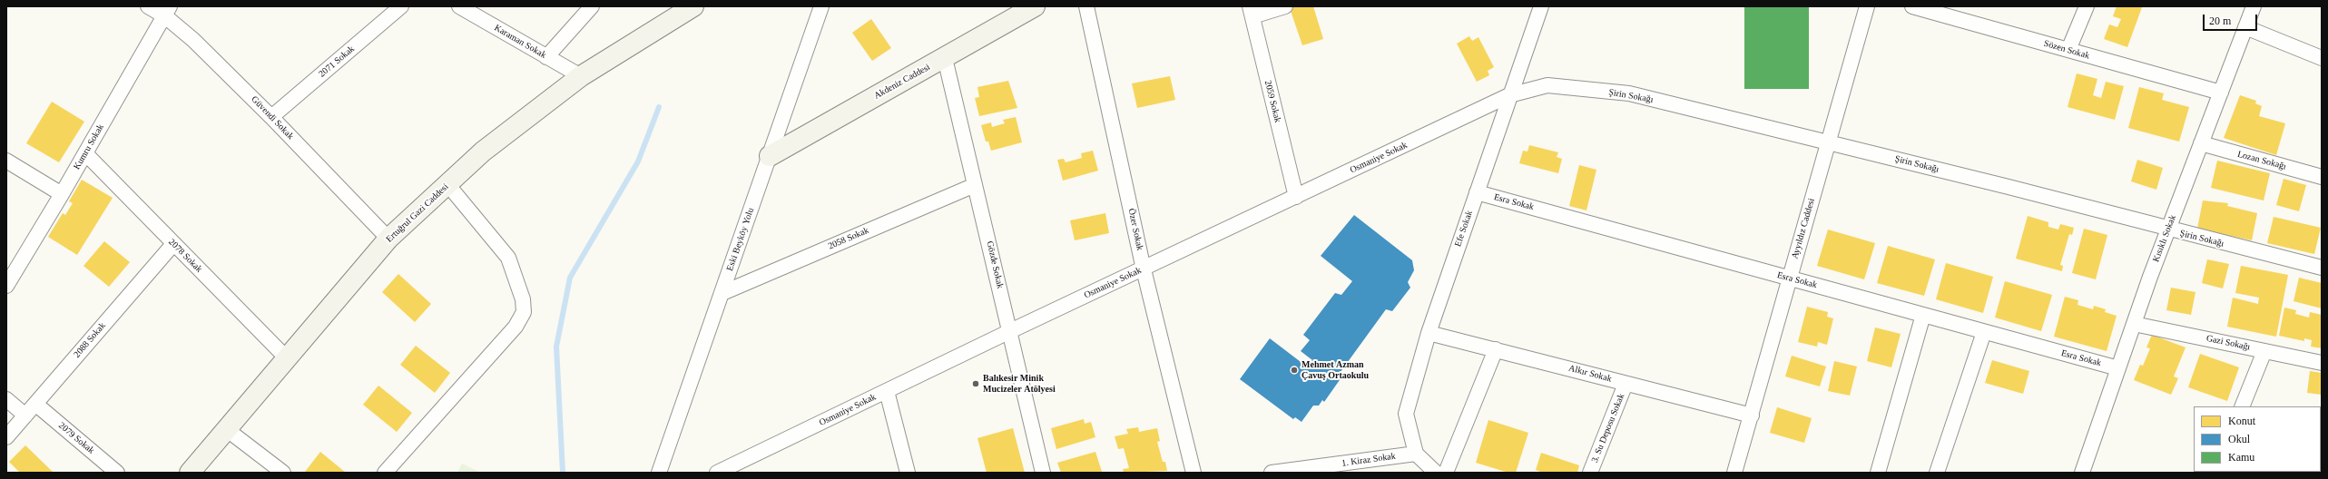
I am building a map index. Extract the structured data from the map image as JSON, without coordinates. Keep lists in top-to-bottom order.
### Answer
{
  "streets": {
    "main road": ["Akdeniz Caddesi", "Ertuğrul Gazi Caddesi"],
    "street": [
      "Karaman Sokak",
      "Sözen Sokak",
      "2071 Sokak",
      "Şirin Sokağı",
      "2059 Sokak",
      "Güvendi Sokak",
      "Kumru Sokak",
      "Osmaniye Sokak",
      "Lozan Sokağı",
      "Esra Sokak",
      "Efe Sokak",
      "Ayyıldız Caddesi",
      "Özer Sokak",
      "2058 Sokak",
      "Kısıklı Sokak",
      "Eski Beyköy Yolu",
      "2078 Sokak",
      "Gözde Sokak",
      "2088 Sokak",
      "Gazi Sokağı",
      "Alkır Sokak",
      "3. Su Deposu Sokak",
      "2079 Sokak",
      "1. Kiraz Sokak"
    ]
  },
  "crossings": [
    ["Karaman Sokak", "Ertuğrul Gazi Caddesi"],
    ["Sözen Sokak", "Kısıklı Sokak"],
    ["2071 Sokak", "Güvendi Sokak"],
    ["Akdeniz Caddesi", "Eski Beyköy Yolu"],
    ["Akdeniz Caddesi", "Gözde Sokak"],
    ["Şirin Sokağı", "Osmaniye Sokak"],
    ["Şirin Sokağı", "Efe Sokak"],
    ["Şirin Sokağı", "Ayyıldız Caddesi"],
    ["Şirin Sokağı", "Kısıklı Sokak"],
    ["2059 Sokak", "Osmaniye Sokak"],
    ["Güvendi Sokak", "Kumru Sokak"],
    ["Güvendi Sokak", "Ertuğrul Gazi Caddesi"],
    ["Kumru Sokak", "2078 Sokak"],
    ["Osmaniye Sokak", "Efe Sokak"],
    ["Osmaniye Sokak", "Özer Sokak"],
    ["Osmaniye Sokak", "Gözde Sokak"],
    ["Lozan Sokağı", "Kısıklı Sokak"],
    ["Esra Sokak", "Efe Sokak"],
    ["Esra Sokak", "Ayyıldız Caddesi"],
    ["Esra Sokak", "Kısıklı Sokak"],
    ["Ertuğrul Gazi Caddesi", "2078 Sokak"],
    ["Efe Sokak", "Alkır Sokak"],
    ["Efe Sokak", "1. Kiraz Sokak"],
    ["Ayyıldız Caddesi", "Alkır Sokak"],
    ["2058 Sokak", "Eski Beyköy Yolu"],
    ["2058 Sokak", "Gözde Sokak"],
    ["Kısıklı Sokak", "Gazi Sokağı"],
    ["2078 Sokak", "2088 Sokak"],
    ["2088 Sokak", "2079 Sokak"],
    ["Alkır Sokak", "3. Su Deposu Sokak"]
  ],
  "places": ["Mehmet Azman Çavuş Ortaokulu", "Balıkesir Minik Mucizeler Atölyesi"],
  "legend": ["Konut", "Okul", "Kamu"],
  "scale_bar": "20 m"
}
